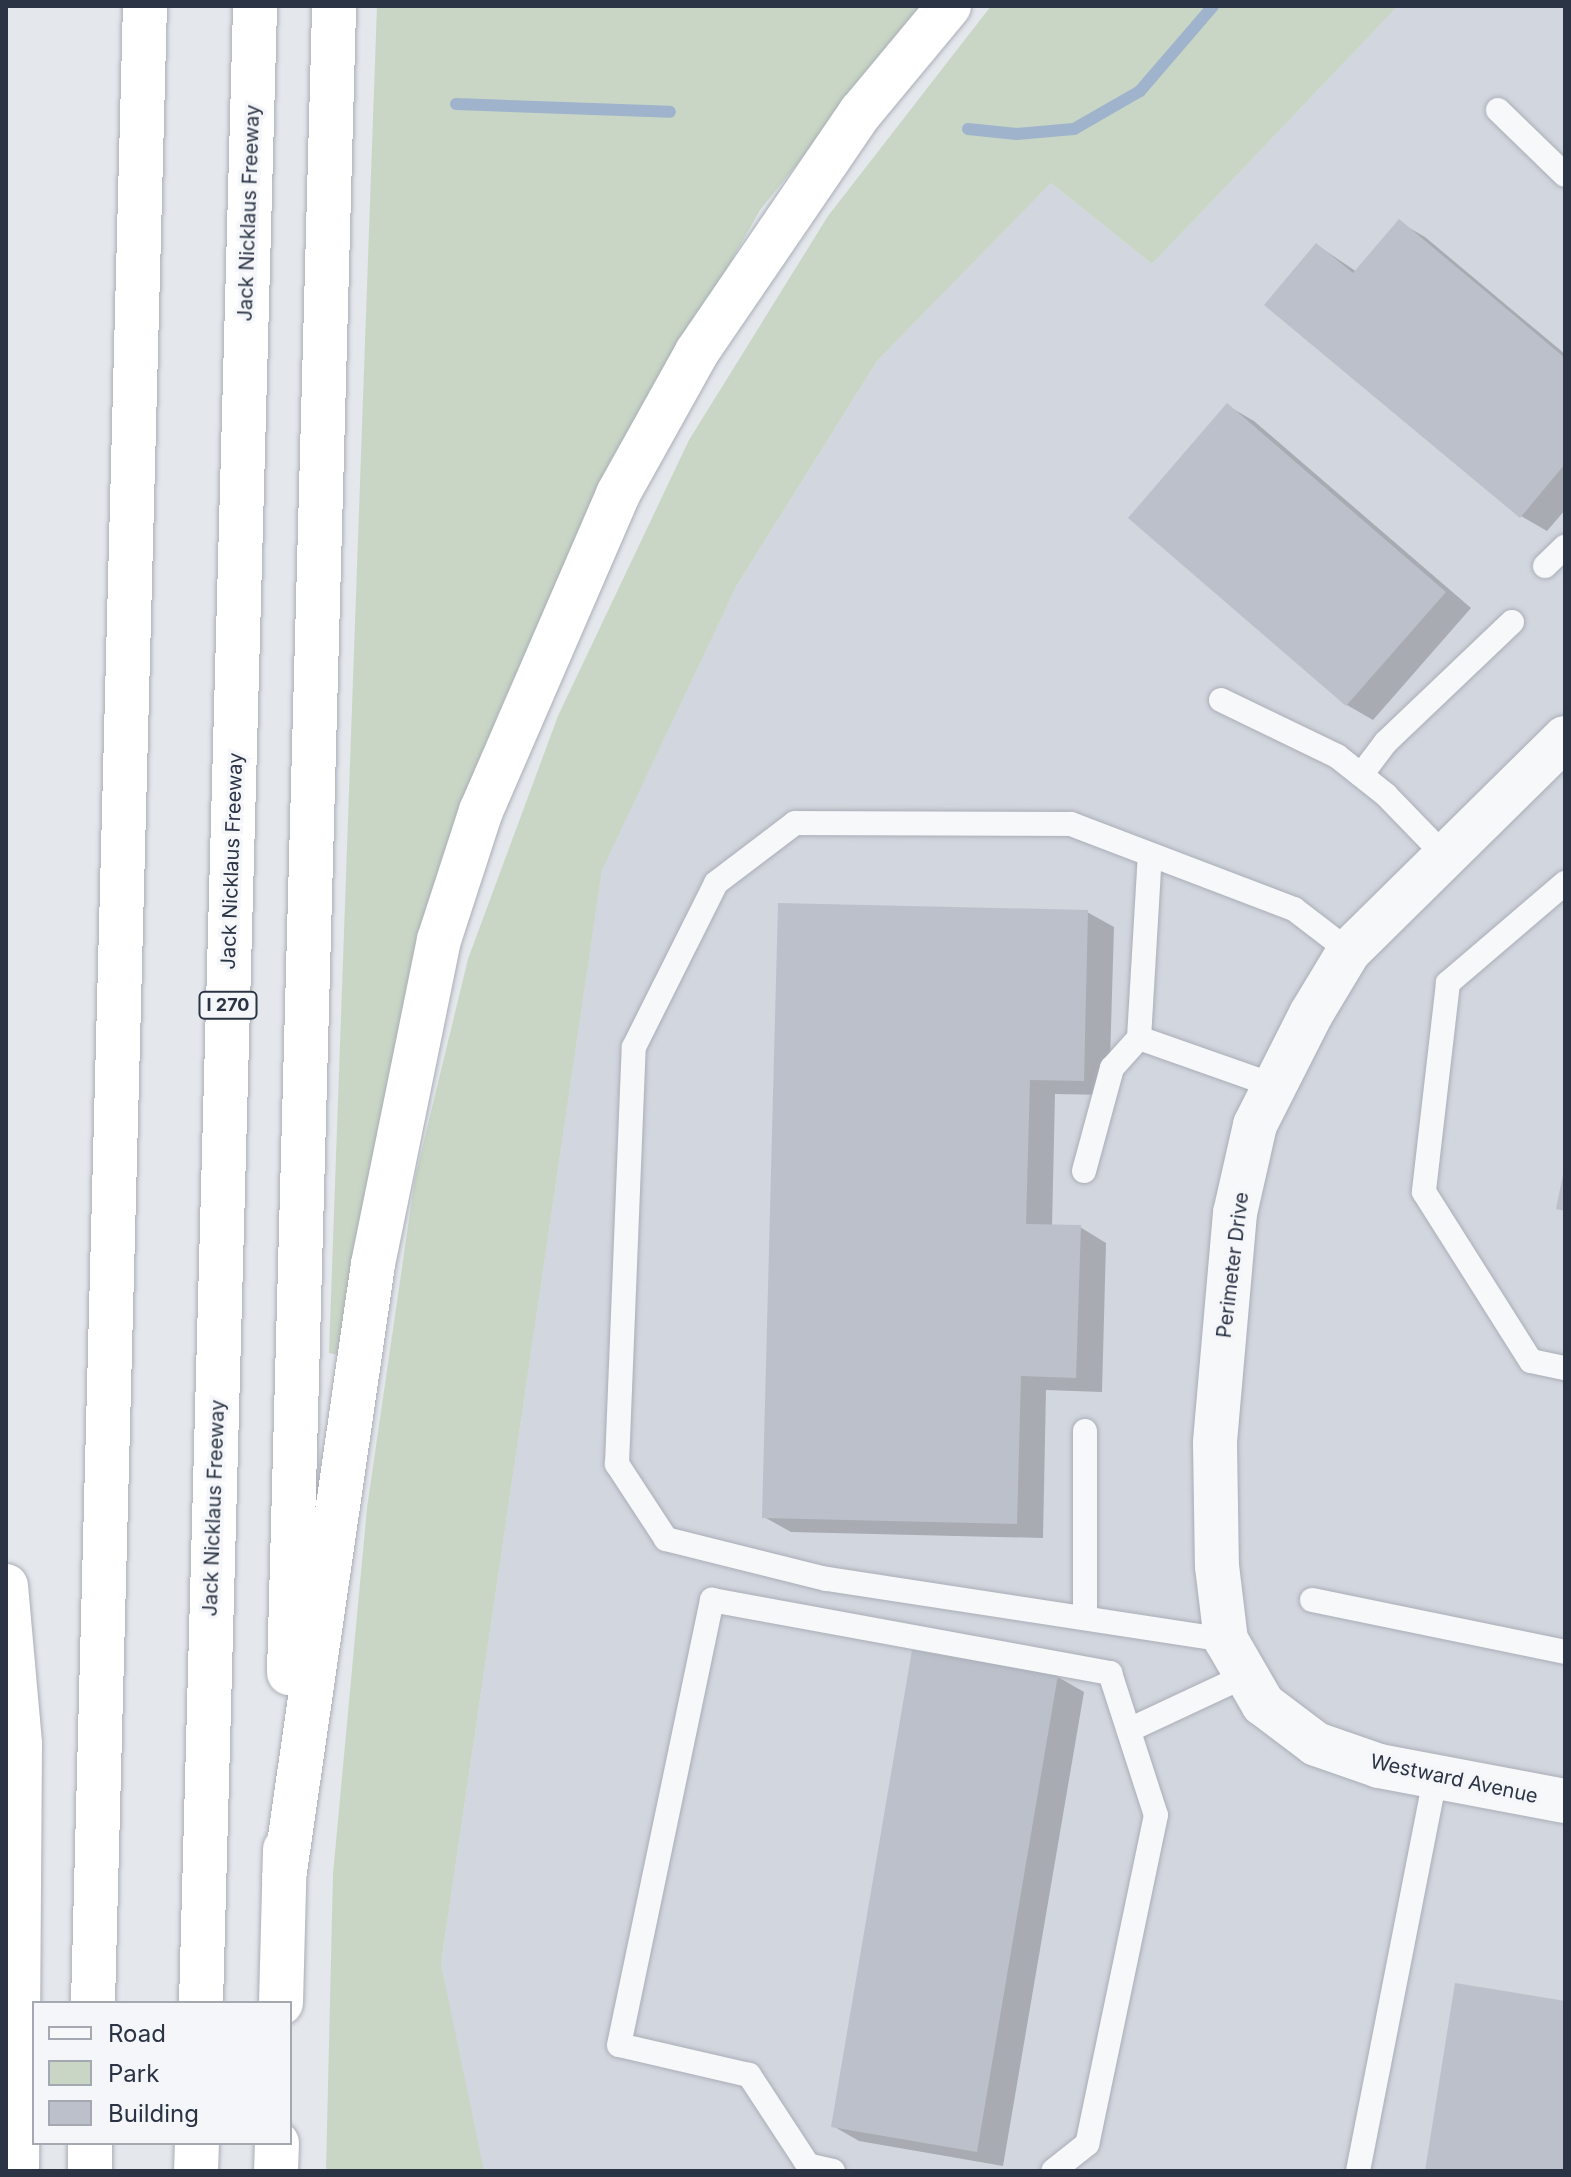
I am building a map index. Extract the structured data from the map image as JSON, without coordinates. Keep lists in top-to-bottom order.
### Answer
{
  "streets": {
    "highway": ["Jack Nicklaus Freeway", "I 270"],
    "street": ["Perimeter Drive", "Westward Avenue"]
  },
  "crossings": [
    ["Perimeter Drive", "Westward Avenue"]
  ],
  "legend": ["Road", "Park", "Building"]
}
